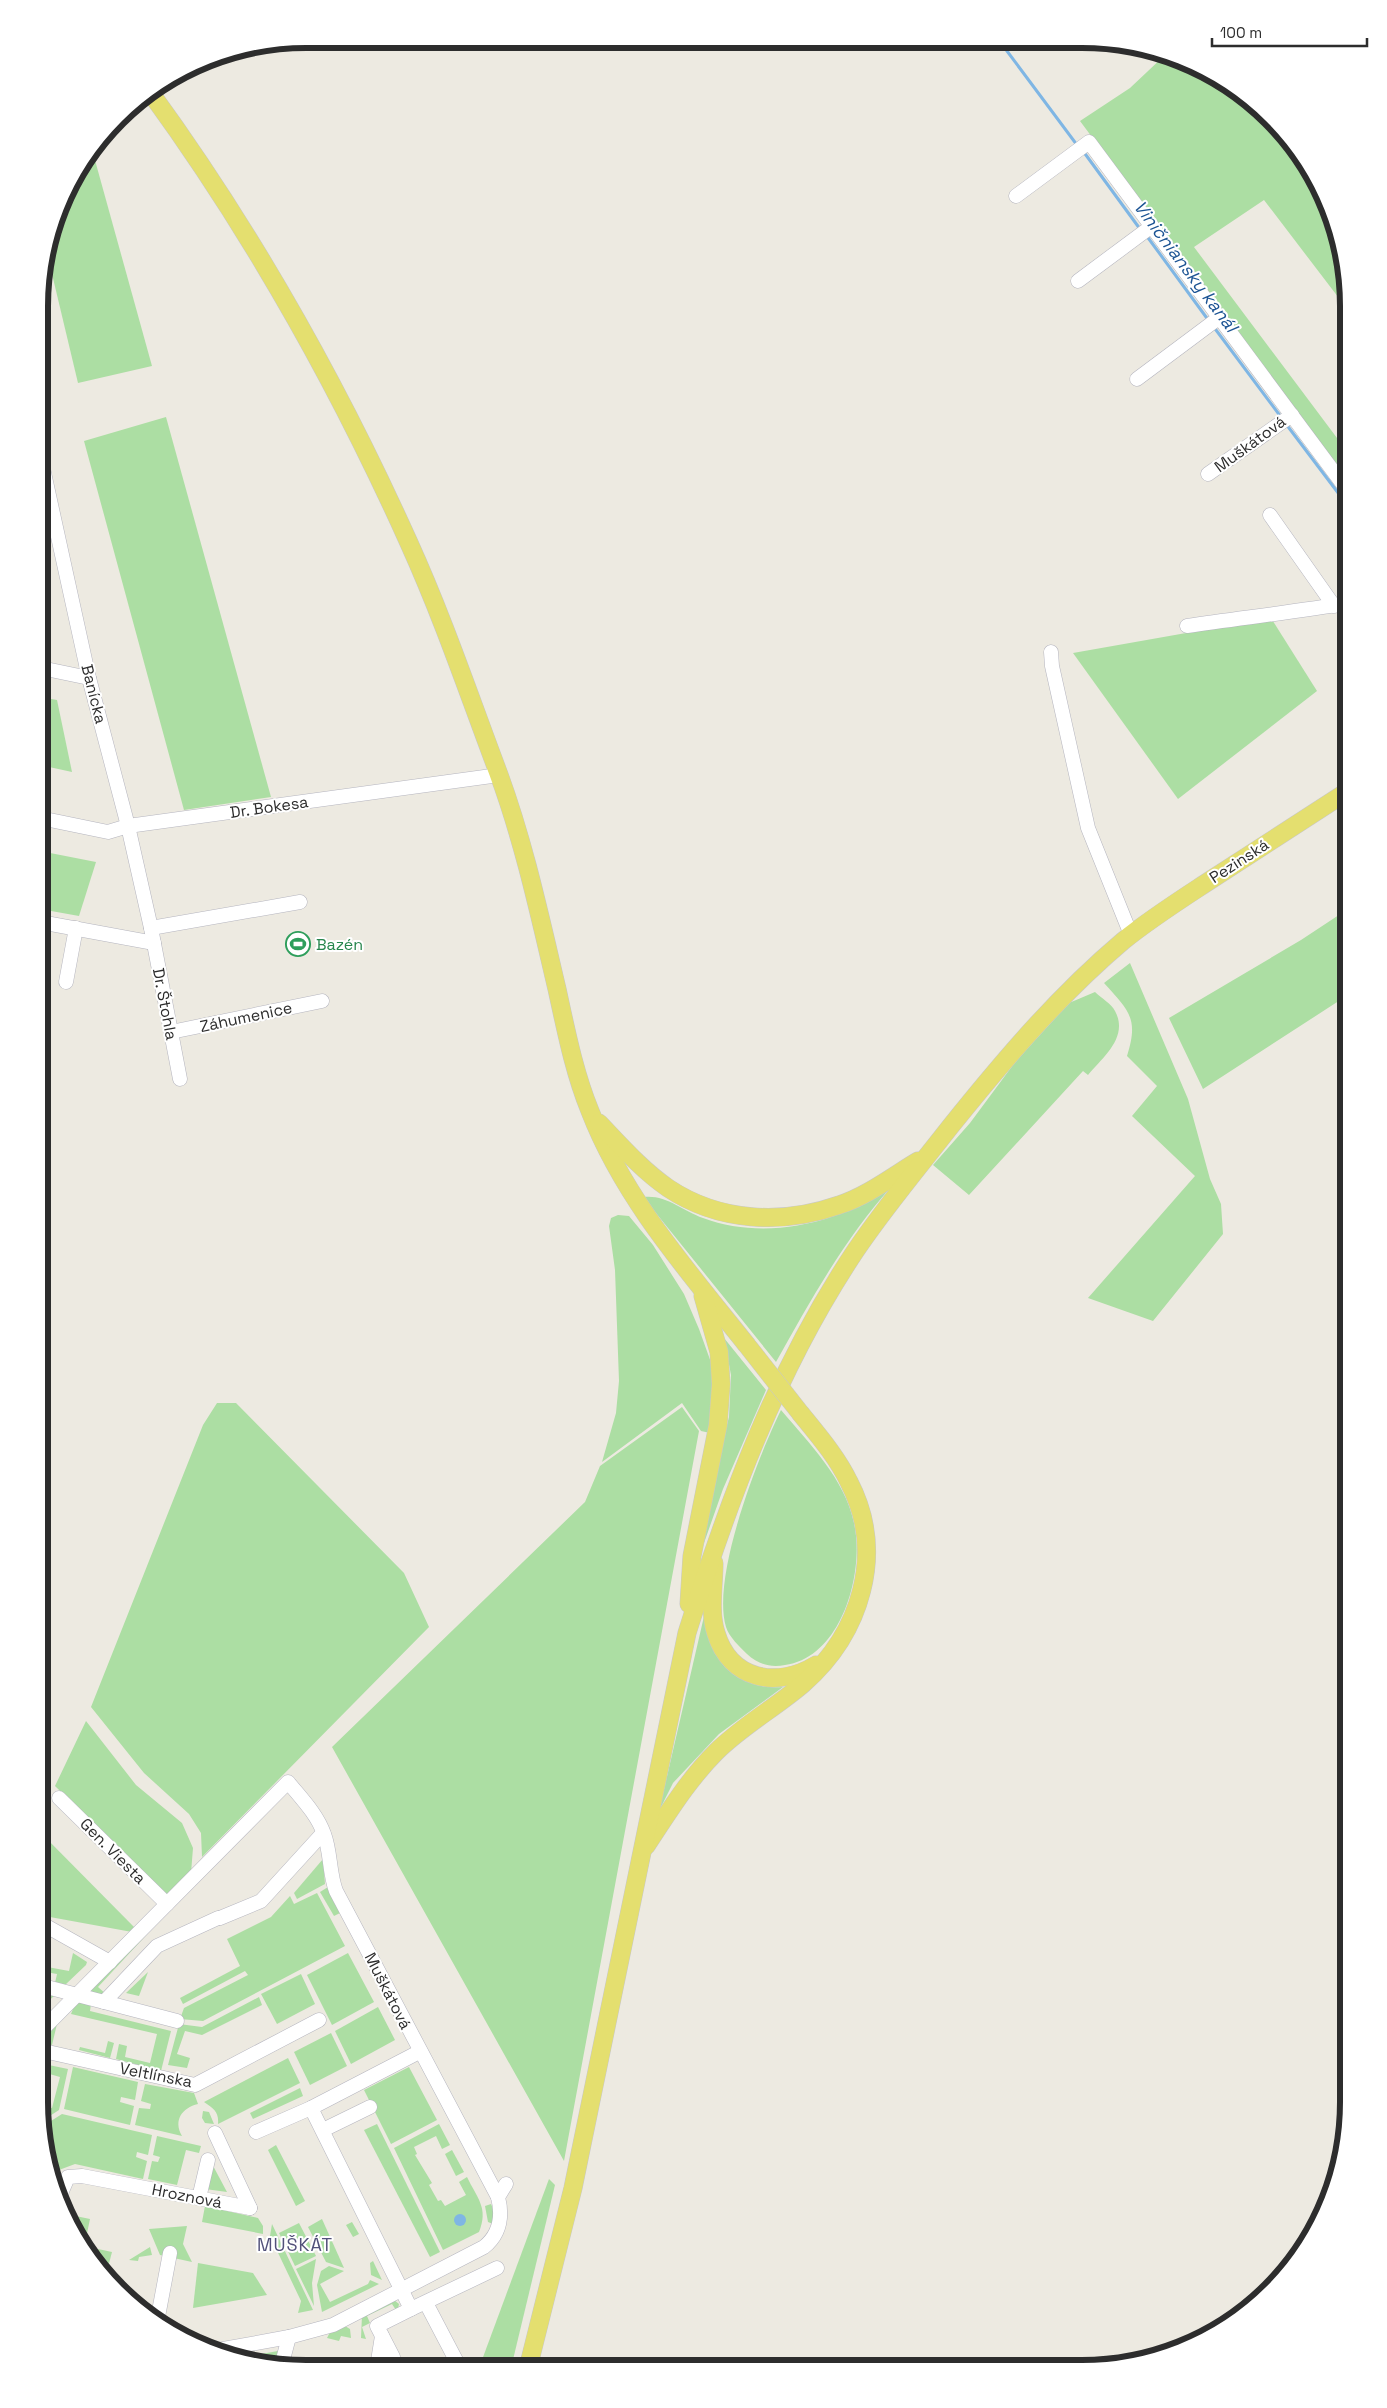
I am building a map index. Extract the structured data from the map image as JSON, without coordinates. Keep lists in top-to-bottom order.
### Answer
{
  "streets": {
    "main road": ["Pezinská"],
    "street": [
      "Muškátová",
      "Banícka",
      "Dr. Bokesa",
      "Dr. Štohla",
      "Záhumenice",
      "Gen. Viesta",
      "Veltlínska",
      "Hroznová"
    ]
  },
  "crossings": [
    ["Muškátová", "Gen. Viesta"],
    ["Banícka", "Dr. Bokesa"],
    ["Banícka", "Dr. Štohla"],
    ["Dr. Štohla", "Záhumenice"]
  ],
  "districts": ["MUŠKÁT"],
  "water": ["Viničniansky kanál"],
  "places": {
    "sports": ["Bazén"]
  },
  "scale_bar": "100 m"
}
